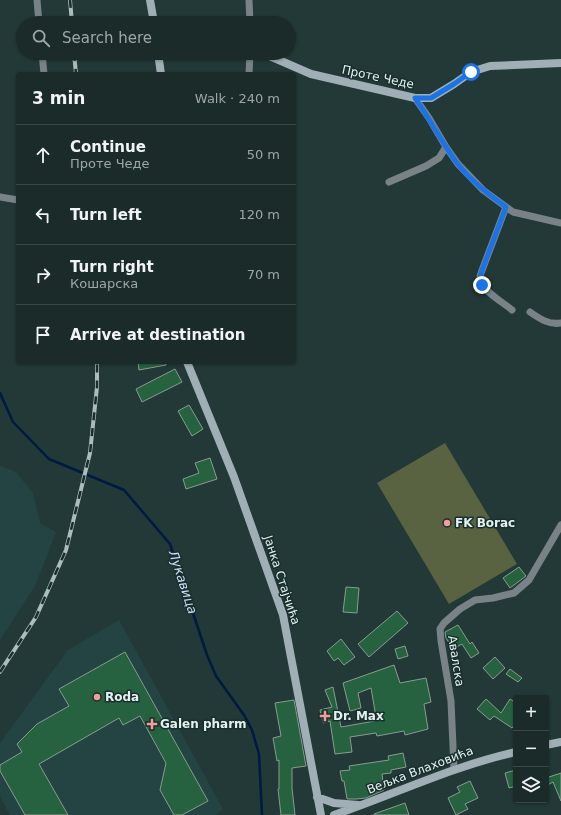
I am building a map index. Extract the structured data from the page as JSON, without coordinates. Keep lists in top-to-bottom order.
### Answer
{
  "streets": {
    "street": [
      "Проте Чеде",
      "Јанка Стајчића",
      "Авалска",
      "Вељка Влаховића"
    ]
  },
  "crossings": [
    ["Авалска", "Вељка Влаховића"]
  ],
  "water": ["Лукавица"],
  "places": {
    "other": ["FK Borac", "Roda"],
    "health": ["Dr. Max", "Galen pharm"]
  },
  "page": {
    "search": "Search here",
    "heading": ["3 min", "Walk · 240 m"],
    "list": [
      ["Continue", "Проте Чеде", "50 m"],
      ["Turn left", "120 m"],
      ["Turn right", "Кошарска", "70 m"],
      "Arrive at destination"
    ],
    "map_buttons": ["+", "−"]
  }
}
